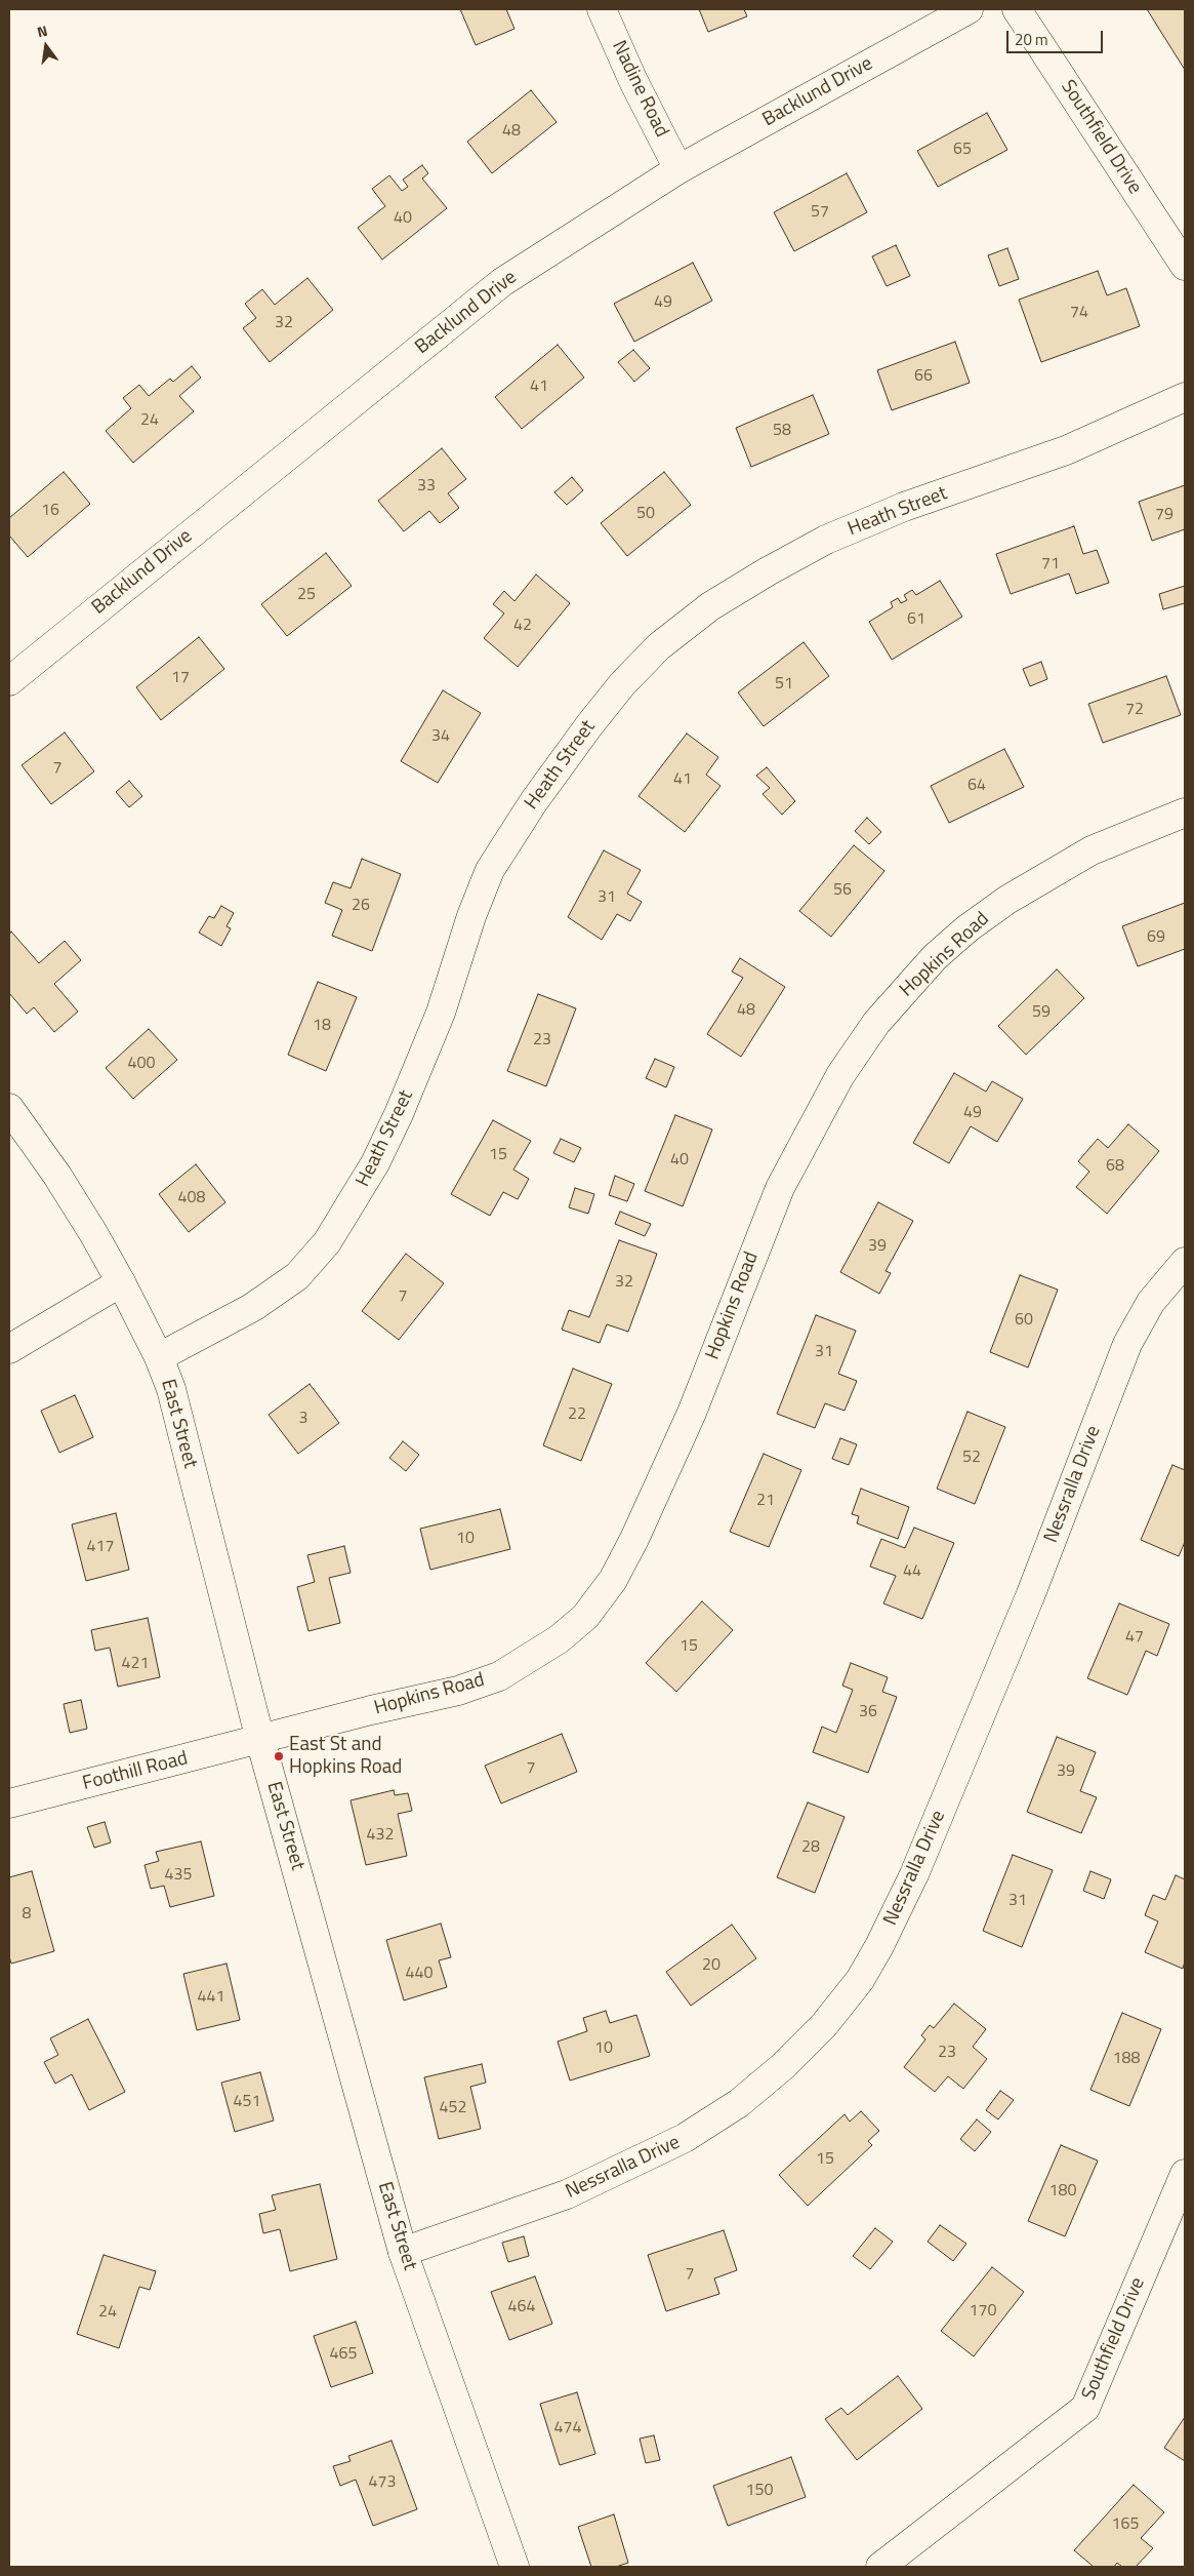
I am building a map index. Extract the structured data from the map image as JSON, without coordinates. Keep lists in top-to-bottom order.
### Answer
{
  "streets": {
    "street": [
      "Nadine Road",
      "Backlund Drive",
      "Southfield Drive",
      "Heath Street",
      "Hopkins Road",
      "East Street",
      "Nessralla Drive",
      "Foothill Road"
    ]
  },
  "crossings": [
    ["Nadine Road", "Backlund Drive"],
    ["Heath Street", "East Street"],
    ["Hopkins Road", "East Street"],
    ["Hopkins Road", "Foothill Road"],
    ["East Street", "Nessralla Drive"],
    ["East Street", "Foothill Road"]
  ],
  "places": ["East St and Hopkins Road"],
  "house_numbers": [
    "48",
    "65",
    "57",
    "40",
    "49",
    "74",
    "32",
    "66",
    "41",
    "24",
    "58",
    "33",
    "16",
    "50",
    "79",
    "71",
    "25",
    "61",
    "42",
    "17",
    "51",
    "72",
    "34",
    "7",
    "41",
    "64",
    "56",
    "31",
    "26",
    "69",
    "48",
    "59",
    "18",
    "23",
    "400",
    "49",
    "15",
    "40",
    "68",
    "408",
    "39",
    "32",
    "7",
    "60",
    "31",
    "22",
    "3",
    "52",
    "21",
    "10",
    "417",
    "44",
    "47",
    "15",
    "421",
    "36",
    "7",
    "39",
    "432",
    "28",
    "435",
    "31",
    "8",
    "20",
    "440",
    "441",
    "10",
    "23",
    "188",
    "451",
    "452",
    "15",
    "180",
    "7",
    "464",
    "170",
    "24",
    "465",
    "474",
    "473",
    "150",
    "165"
  ],
  "scale_bar": "20 m",
  "north": "top"
}
